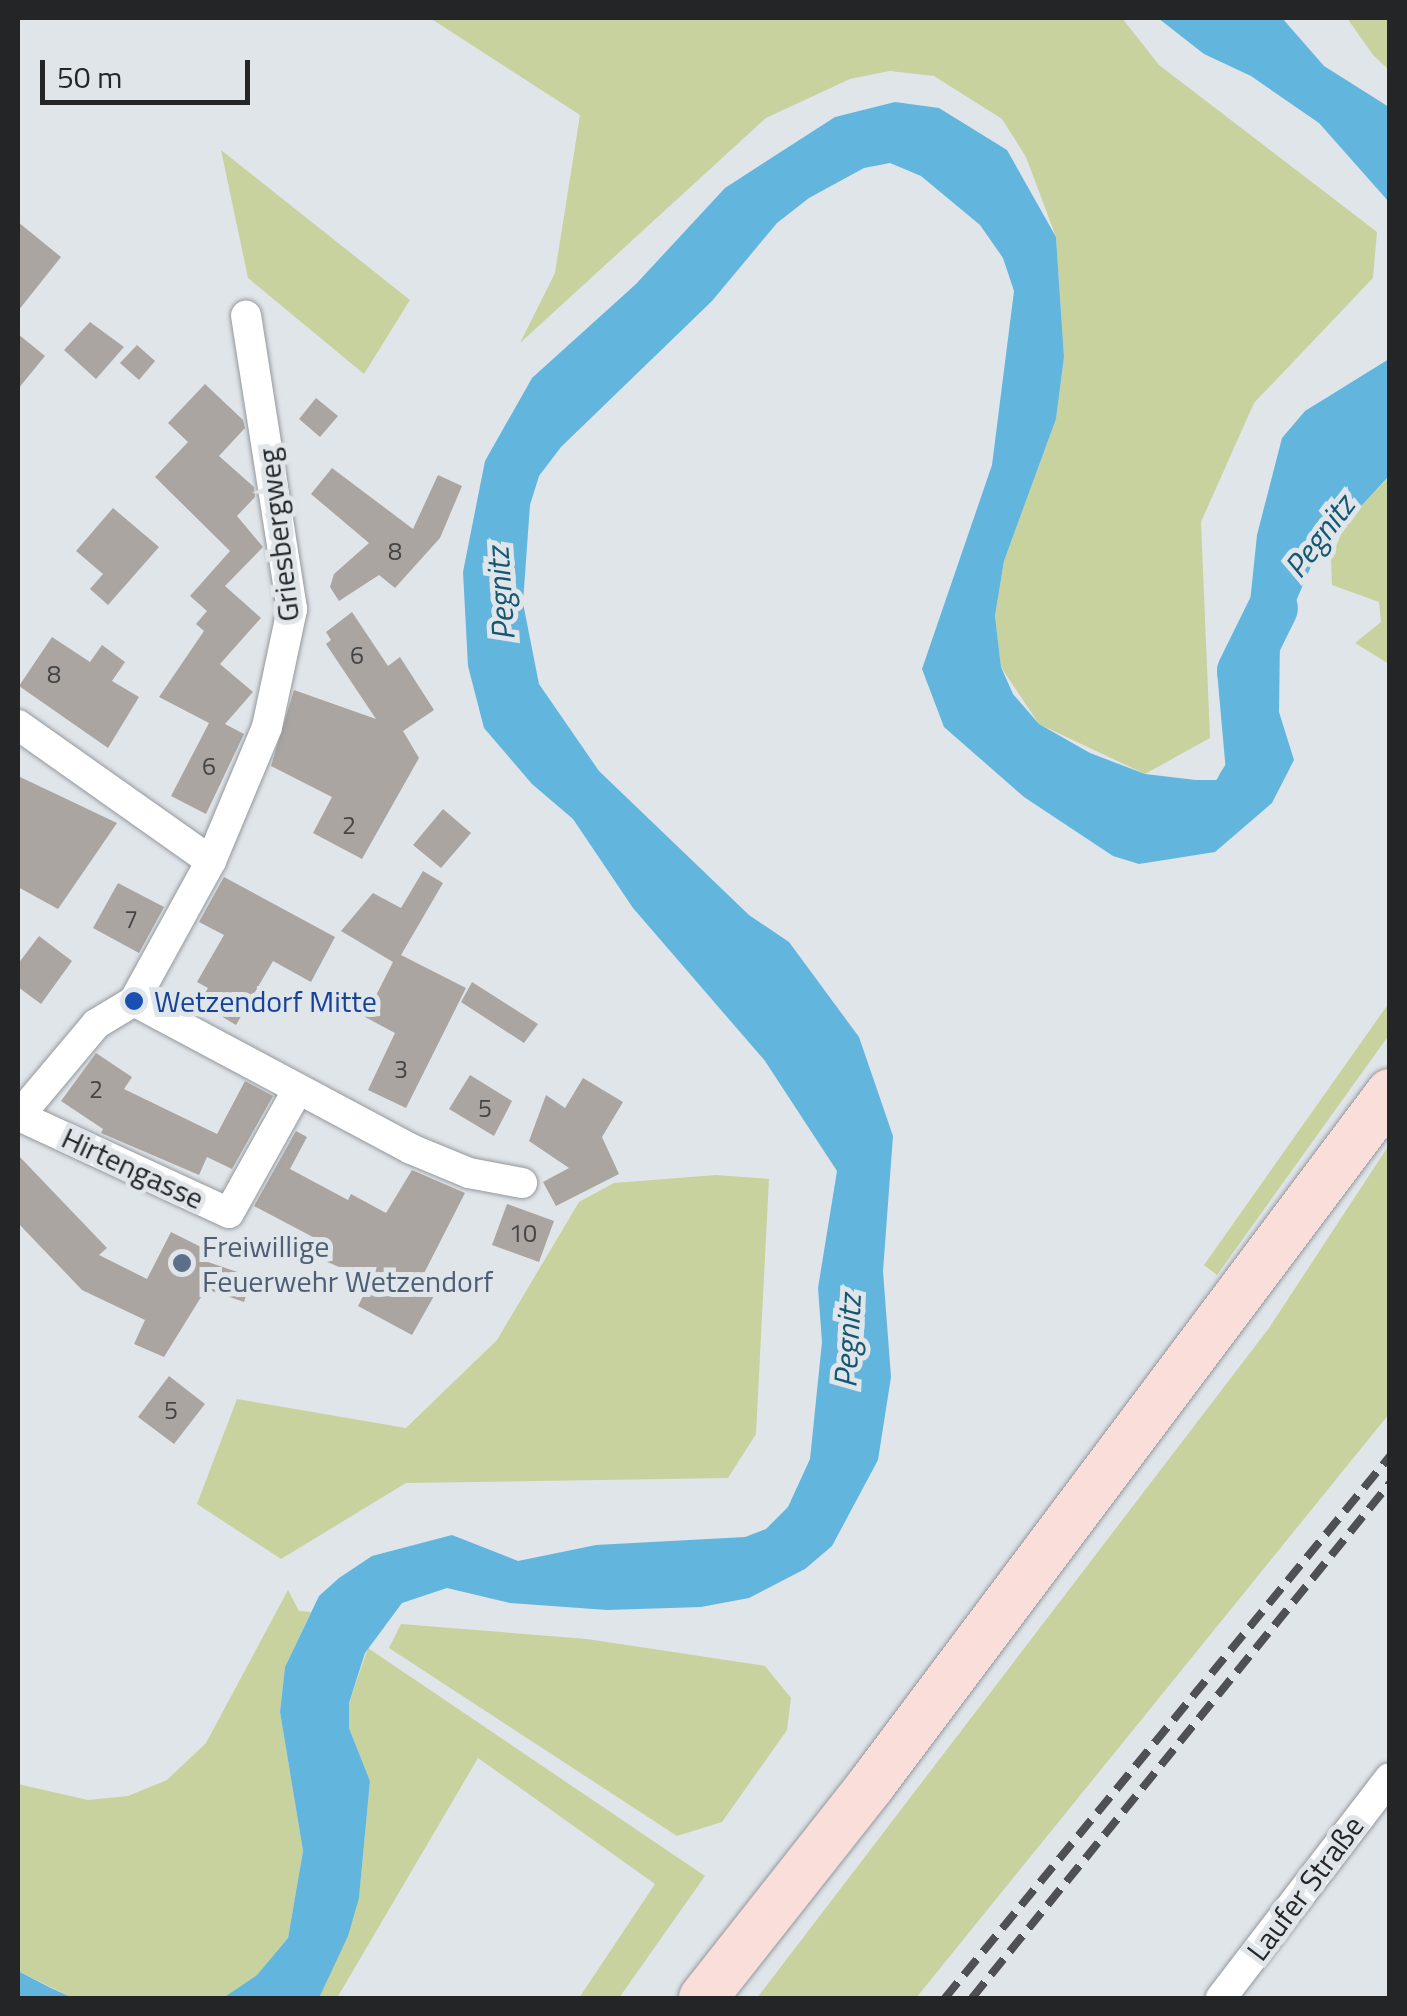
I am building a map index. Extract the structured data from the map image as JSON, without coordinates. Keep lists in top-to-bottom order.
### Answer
{
  "streets": {
    "street": ["Griesbergweg", "Hirtengasse", "Laufer Straße"]
  },
  "water": ["Pegnitz"],
  "places": ["Wetzendorf Mitte", "Freiwillige Feuerwehr Wetzendorf"],
  "house_numbers": [
    "8",
    "6",
    "8",
    "6",
    "2",
    "7",
    "3",
    "2",
    "5",
    "10",
    "5"
  ],
  "scale_bar": "50 m"
}
